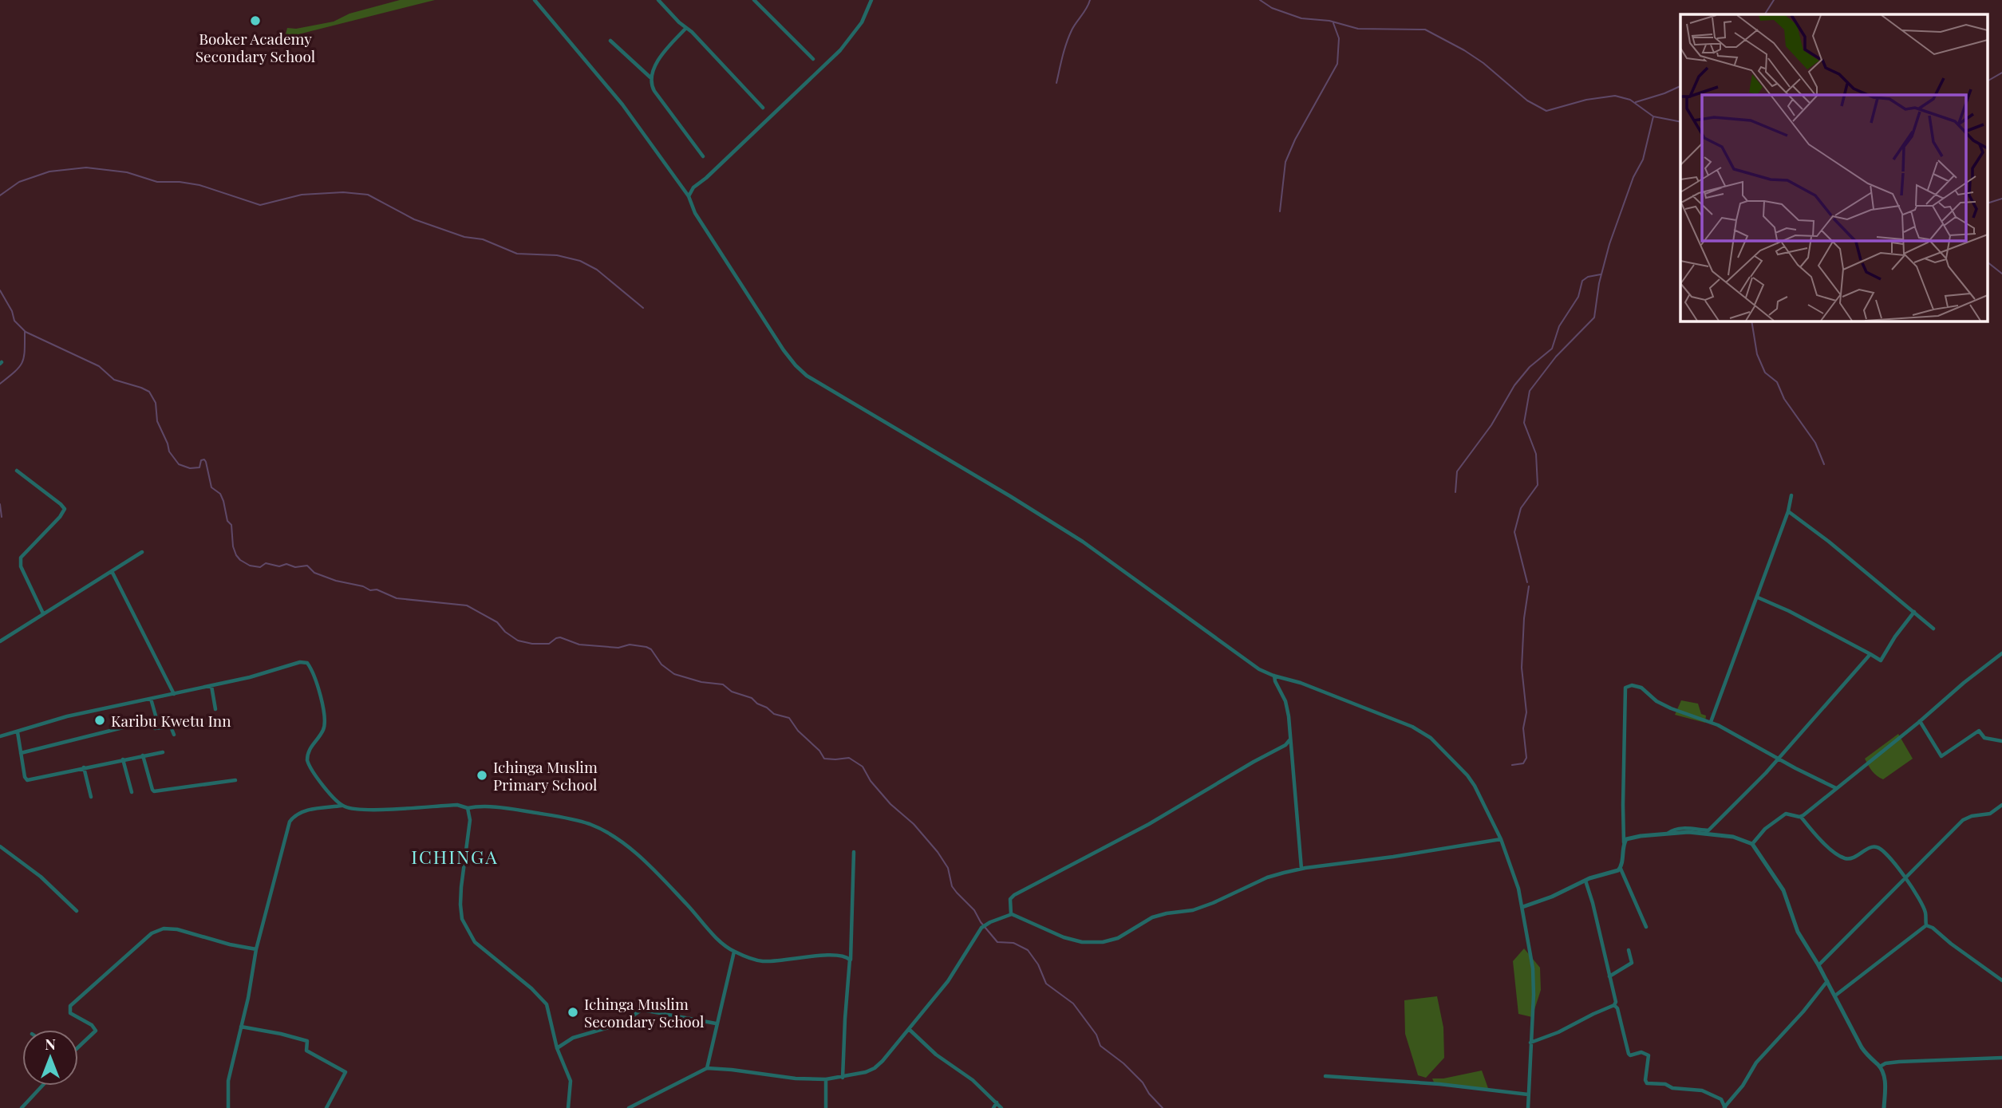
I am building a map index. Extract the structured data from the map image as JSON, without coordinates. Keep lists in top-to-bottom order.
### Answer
{
  "districts": ["ICHINGA"],
  "places": [
    "Booker Academy Secondary School",
    "Karibu Kwetu Inn",
    "Ichinga Muslim Primary School",
    "Ichinga Muslim Secondary School"
  ],
  "north": "top"
}
